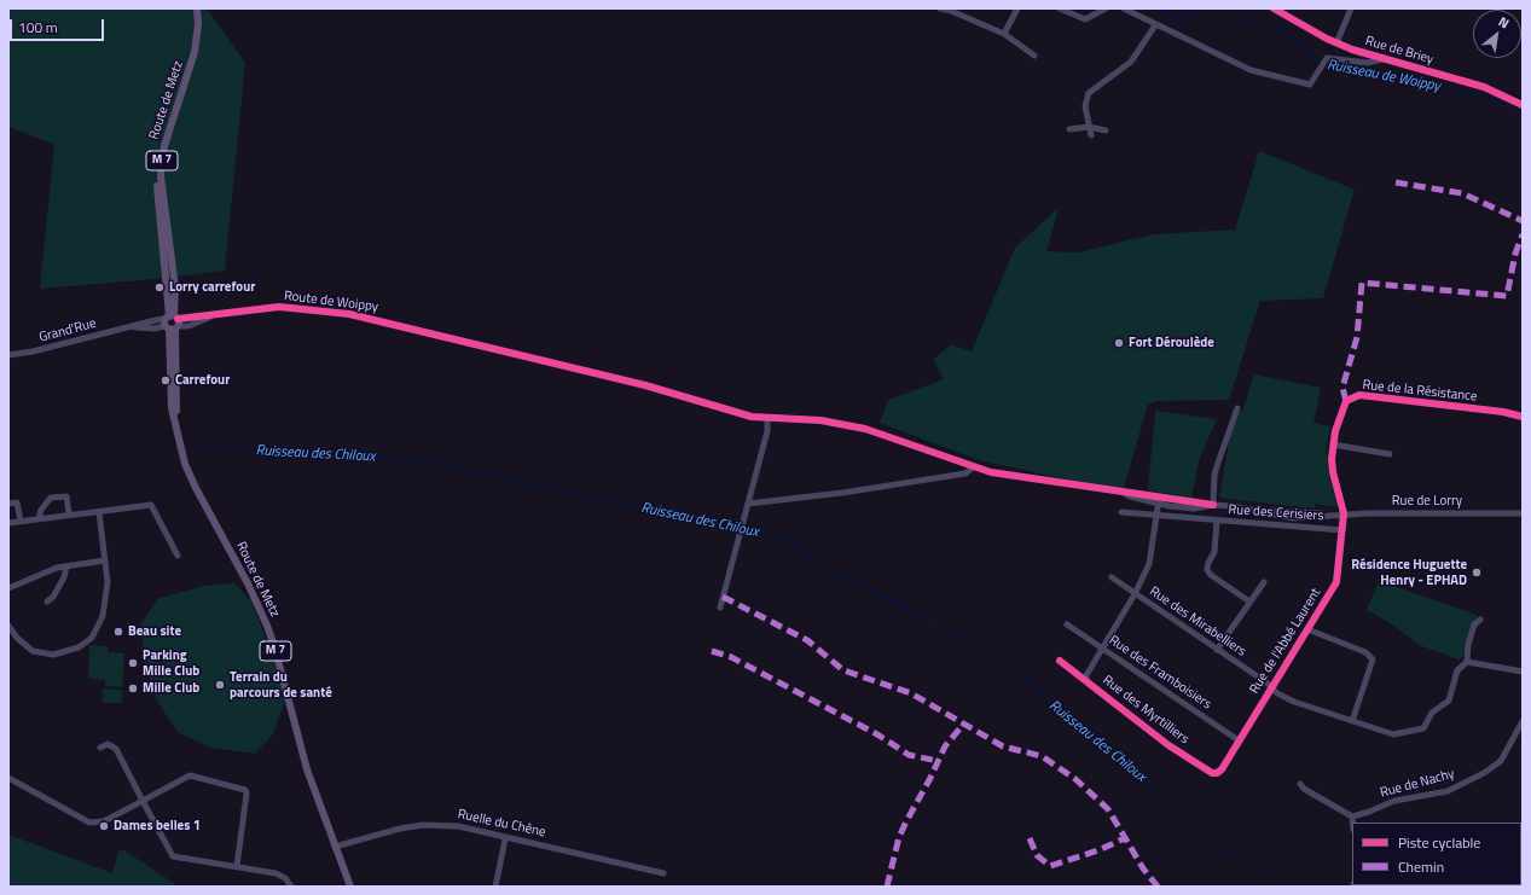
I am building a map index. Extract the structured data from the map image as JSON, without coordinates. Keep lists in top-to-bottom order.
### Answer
{
  "streets": {
    "main road": ["Route de Metz", "M 7"],
    "street": [
      "Rue de Briey",
      "Route de Woippy",
      "Grand'Rue",
      "Rue de la Résistance",
      "Rue de Lorry",
      "Rue des Cerisiers",
      "Rue des Mirabelliers",
      "Rue de l'Abbé Laurent",
      "Rue des Framboisiers",
      "Rue des Myrtilliers",
      "Rue de Nachy",
      "Ruelle du Chêne"
    ]
  },
  "crossings": [
    ["Route de Metz", "Route de Woippy"],
    ["Route de Metz", "Grand'Rue"],
    ["Route de Metz", "Ruelle du Chêne"],
    ["Route de Woippy", "Grand'Rue"],
    ["Route de Woippy", "Rue de Lorry"],
    ["Rue de la Résistance", "Rue de Lorry"],
    ["Rue de la Résistance", "Rue de l'Abbé Laurent"],
    ["Rue de Lorry", "Rue de l'Abbé Laurent"],
    ["Rue des Cerisiers", "Rue de l'Abbé Laurent"],
    ["Rue des Mirabelliers", "Rue de l'Abbé Laurent"],
    ["Rue de l'Abbé Laurent", "Rue des Framboisiers"],
    ["Rue de l'Abbé Laurent", "Rue des Myrtilliers"]
  ],
  "water": ["Ruisseau de Woippy", "Ruisseau des Chiloux"],
  "places": [
    "Lorry carrefour",
    "Fort Déroulède",
    "Carrefour",
    "Résidence Huguette Henry - EPHAD",
    "Beau site",
    "Parking Mille Club",
    "Terrain du parcours de santé",
    "Mille Club",
    "Dames belles 1"
  ],
  "legend": ["Piste cyclable", "Chemin"],
  "scale_bar": "100 m",
  "north": "top right"
}
